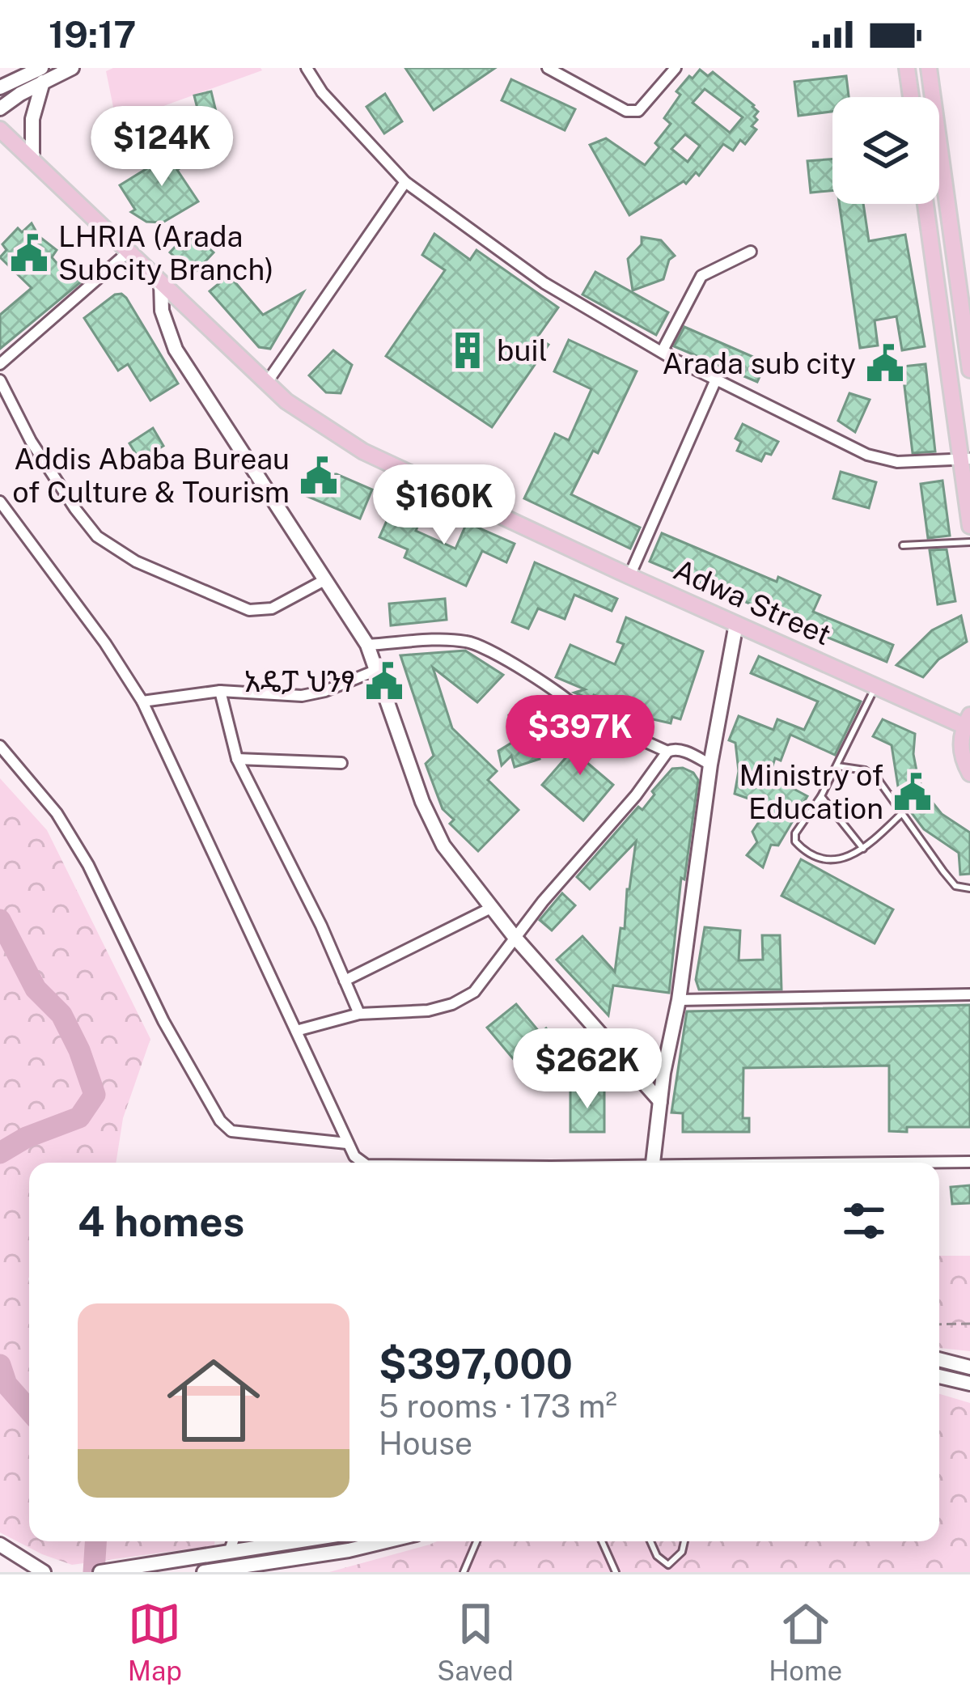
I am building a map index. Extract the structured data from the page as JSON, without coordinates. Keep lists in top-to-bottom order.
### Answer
{
  "streets": {
    "main road": ["Adwa Street"]
  },
  "places": {
    "public building": [
      "LHRIA (Arada Subcity Branch)",
      "Arada sub city",
      "Addis Ababa Bureau of Culture & Tourism",
      "አዴፓ ህንፃ",
      "Ministry of Education"
    ],
    "building": ["buil"]
  },
  "page": {
    "status": "19:17",
    "price": [
      "$124K",
      "$160K",
      "$397K",
      "$262K"
    ],
    "heading": "4 homes",
    "list": [
      {
        "name": "$397,000",
        "note": "5 rooms · 173 m² · House"
      }
    ],
    "tabs": ["Map", "Saved", "Home"]
  }
}
